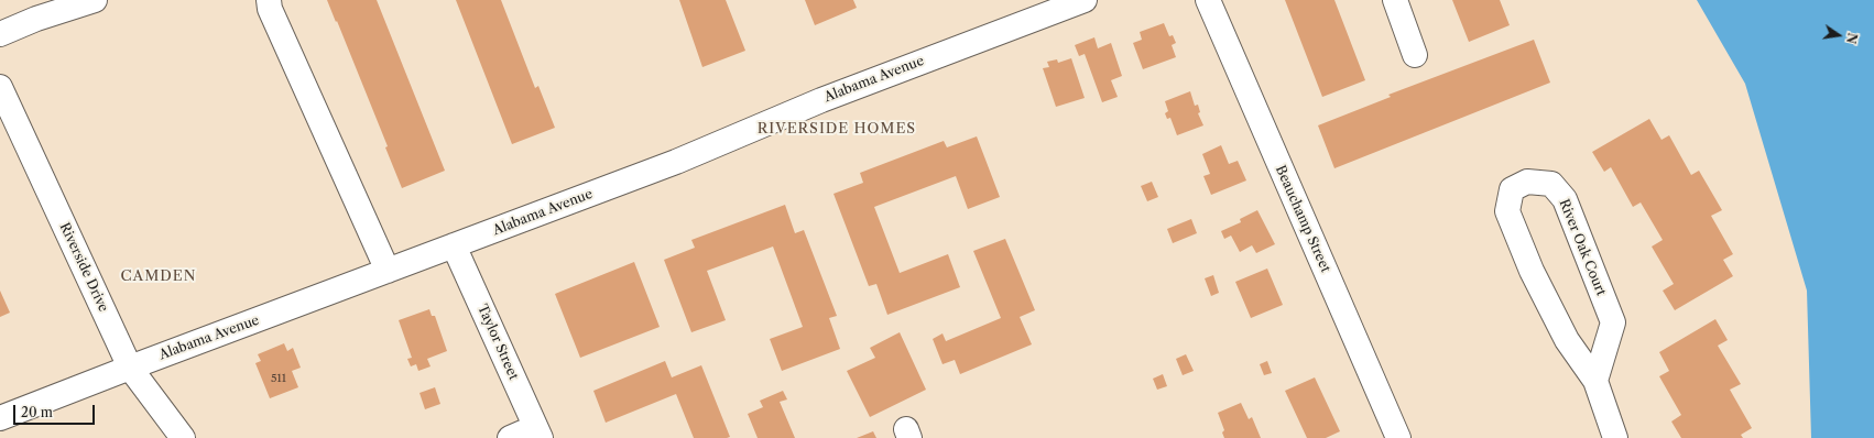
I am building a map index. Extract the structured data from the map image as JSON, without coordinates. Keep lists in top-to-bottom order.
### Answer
{
  "streets": {
    "street": [
      "Alabama Avenue",
      "Beauchamp Street",
      "River Oak Court",
      "Riverside Drive",
      "Taylor Street"
    ]
  },
  "crossings": [
    ["Alabama Avenue", "Riverside Drive"],
    ["Alabama Avenue", "Taylor Street"]
  ],
  "districts": ["RIVERSIDE HOMES", "CAMDEN"],
  "house_numbers": ["511"],
  "scale_bar": "20 m",
  "north": "right"
}
